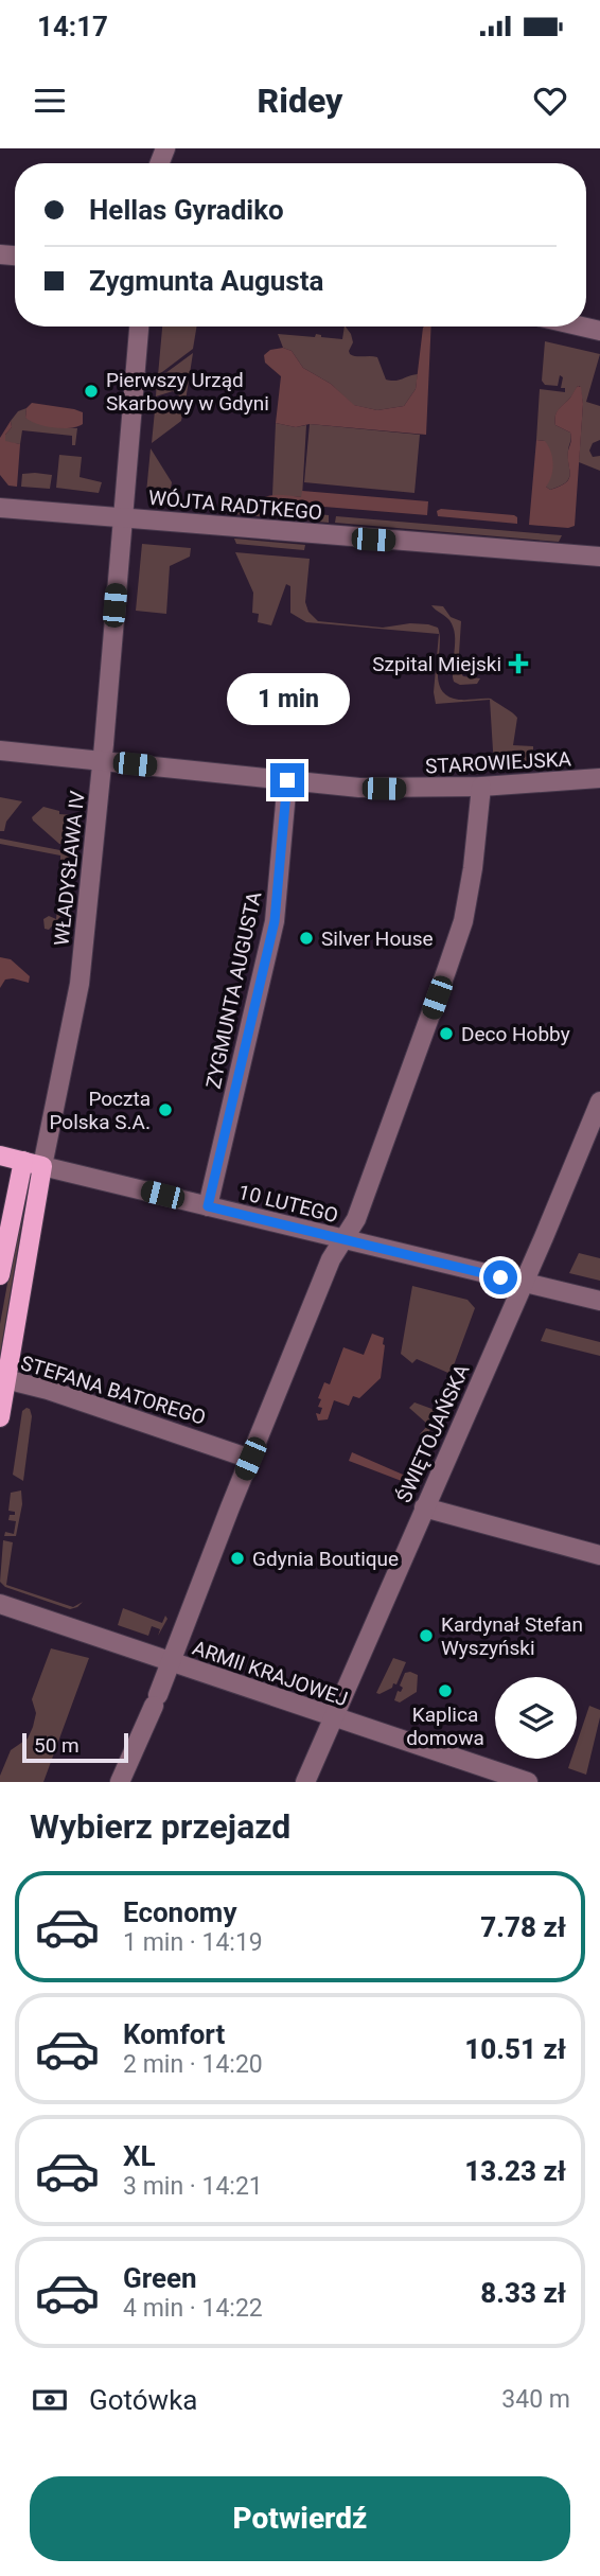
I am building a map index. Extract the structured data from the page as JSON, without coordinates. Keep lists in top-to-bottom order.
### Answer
{
  "streets": {
    "main road": ["WŁADYSŁAWA IV", "10 LUTEGO"],
    "street": [
      "WÓJTA RADTKEGO",
      "STAROWIEJSKA",
      "ZYGMUNTA AUGUSTA",
      "STEFANA BATOREGO",
      "ŚWIĘTOJAŃSKA",
      "ARMII KRAJOWEJ"
    ]
  },
  "crossings": [
    ["WÓJTA RADTKEGO", "WŁADYSŁAWA IV"],
    ["STAROWIEJSKA", "WŁADYSŁAWA IV"],
    ["STAROWIEJSKA", "ZYGMUNTA AUGUSTA"],
    ["WŁADYSŁAWA IV", "10 LUTEGO"],
    ["WŁADYSŁAWA IV", "STEFANA BATOREGO"],
    ["ZYGMUNTA AUGUSTA", "10 LUTEGO"],
    ["10 LUTEGO", "ŚWIĘTOJAŃSKA"],
    ["ŚWIĘTOJAŃSKA", "ARMII KRAJOWEJ"]
  ],
  "places": {
    "other": [
      "Pierwszy Urząd Skarbowy w Gdyni",
      "Silver House",
      "Deco Hobby",
      "Poczta Polska S.A.",
      "Gdynia Boutique",
      "Kardynał Stefan Wyszyński",
      "Kaplica domowa"
    ],
    "health": ["Szpital Miejski"]
  },
  "scale_bar": "50 m",
  "page": {
    "status": "14:17",
    "header": "Ridey",
    "banner": ["Hellas Gyradiko", "Zygmunta Augusta"],
    "bubble": "1 min",
    "scale": "50 m",
    "heading": "Wybierz przejazd",
    "list": [
      {
        "name": "Economy",
        "note": "1 min · 14:19",
        "value": "7.78 zł"
      },
      {
        "name": "Komfort",
        "note": "2 min · 14:20",
        "value": "10.51 zł"
      },
      {
        "name": "XL",
        "note": "3 min · 14:21",
        "value": "13.23 zł"
      },
      {
        "name": "Green",
        "note": "4 min · 14:22",
        "value": "8.33 zł"
      }
    ],
    "pay": ["Gotówka", "340 m"],
    "buttons": "Potwierdź"
  }
}
